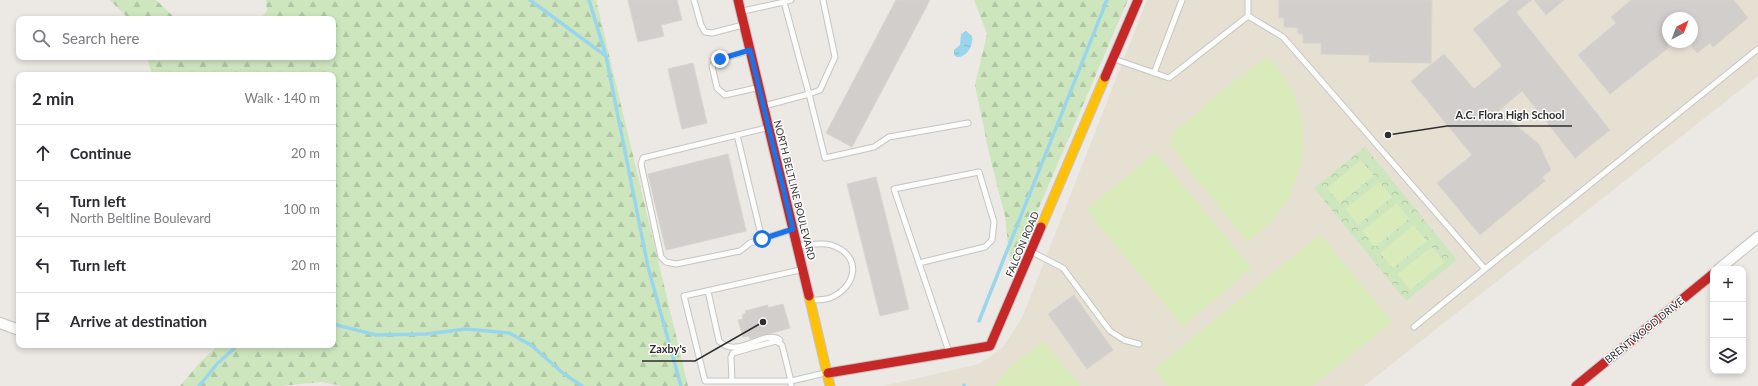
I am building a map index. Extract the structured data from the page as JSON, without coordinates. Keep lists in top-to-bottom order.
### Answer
{
  "streets": {
    "street": ["NORTH BELTLINE BOULEVARD", "FALCON ROAD", "BRENTWOOD DRIVE"]
  },
  "crossings": [
    ["NORTH BELTLINE BOULEVARD", "FALCON ROAD"]
  ],
  "places": ["A.C. Flora High School", "Zaxby's"],
  "north": "top right",
  "page": {
    "search": "Search here",
    "heading": ["2 min", "Walk · 140 m"],
    "list": [
      ["Continue", "20 m"],
      ["Turn left", "North Beltline Boulevard", "100 m"],
      ["Turn left", "20 m"],
      "Arrive at destination"
    ],
    "map_buttons": ["+", "−"]
  }
}
